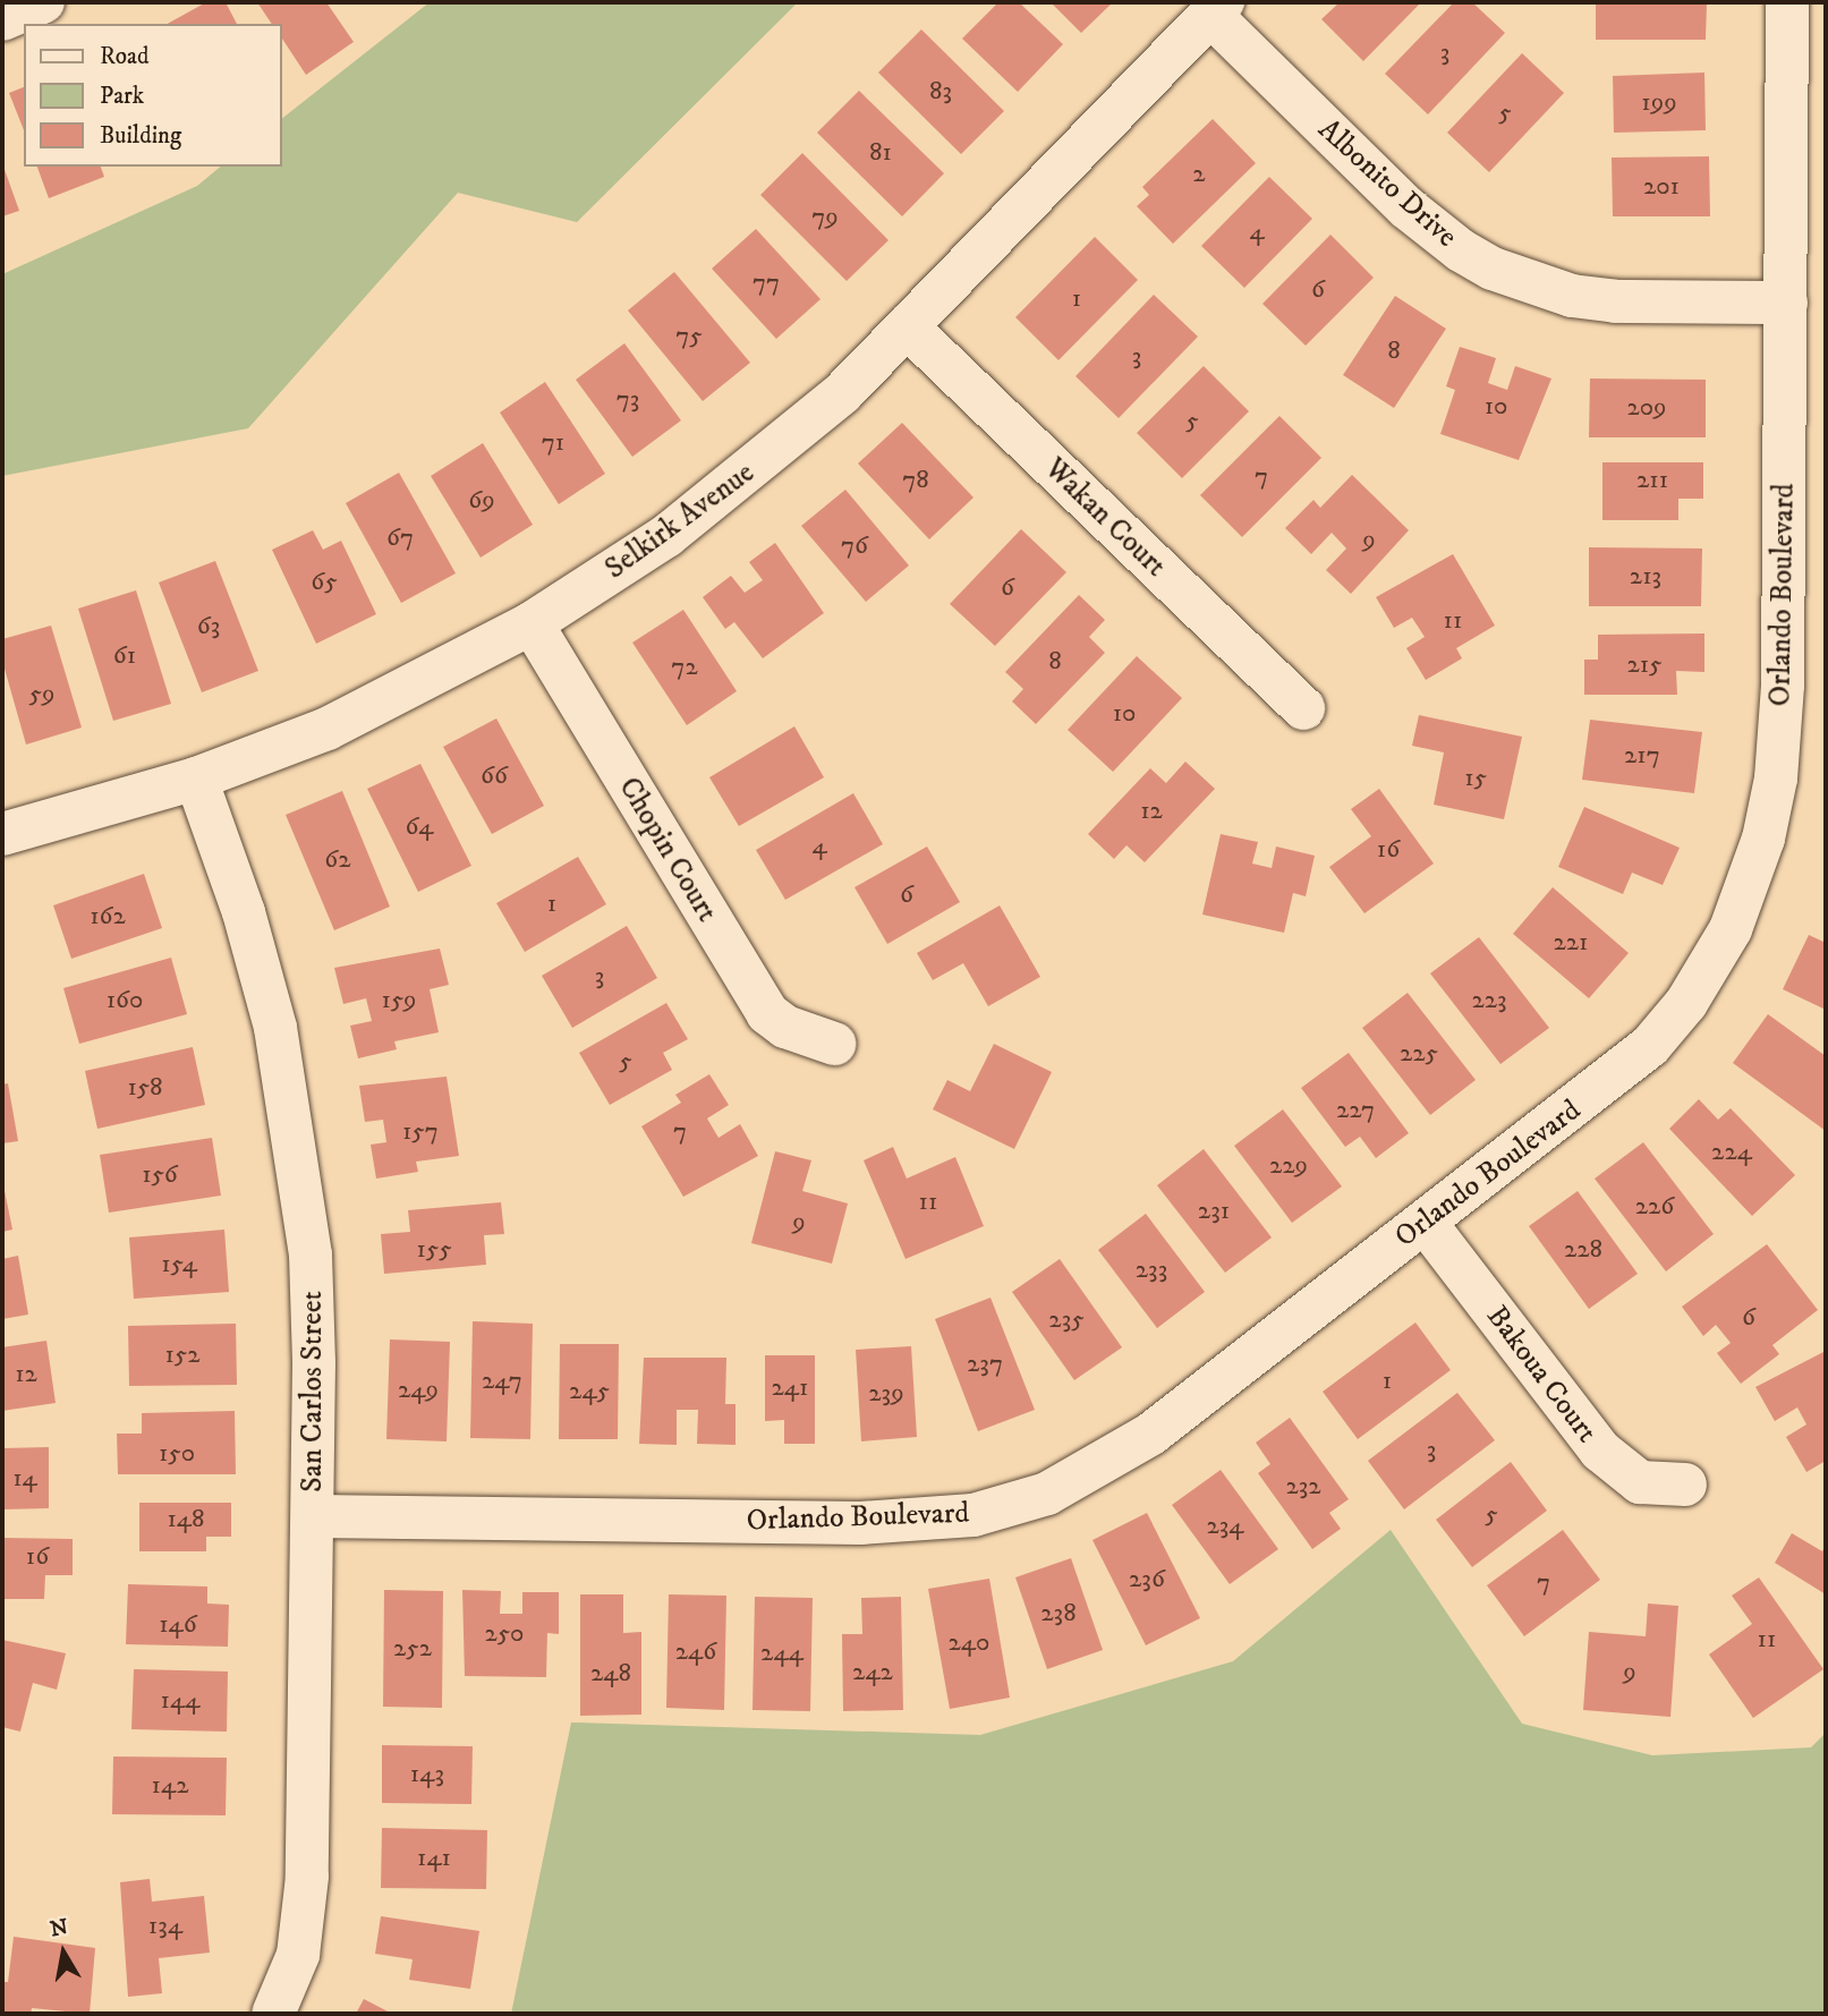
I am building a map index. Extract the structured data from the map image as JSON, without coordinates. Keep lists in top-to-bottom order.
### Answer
{
  "streets": {
    "street": [
      "Albonito Drive",
      "Wakan Court",
      "Selkirk Avenue",
      "Orlando Boulevard",
      "Chopin Court",
      "Bakoua Court",
      "San Carlos Street"
    ]
  },
  "crossings": [
    ["Albonito Drive", "Selkirk Avenue"],
    ["Albonito Drive", "Orlando Boulevard"],
    ["Wakan Court", "Selkirk Avenue"],
    ["Selkirk Avenue", "Chopin Court"],
    ["Selkirk Avenue", "San Carlos Street"],
    ["Orlando Boulevard", "Bakoua Court"],
    ["Orlando Boulevard", "San Carlos Street"]
  ],
  "house_numbers": [
    "3",
    "83",
    "199",
    "5",
    "81",
    "2",
    "201",
    "79",
    "4",
    "77",
    "6",
    "1",
    "75",
    "8",
    "3",
    "73",
    "10",
    "209",
    "5",
    "71",
    "7",
    "78",
    "211",
    "69",
    "67",
    "9",
    "76",
    "213",
    "65",
    "6",
    "11",
    "63",
    "61",
    "8",
    "215",
    "72",
    "59",
    "10",
    "217",
    "66",
    "15",
    "12",
    "64",
    "4",
    "16",
    "62",
    "6",
    "1",
    "162",
    "221",
    "3",
    "160",
    "159",
    "223",
    "225",
    "5",
    "158",
    "227",
    "157",
    "7",
    "224",
    "229",
    "156",
    "11",
    "226",
    "231",
    "9",
    "155",
    "228",
    "154",
    "233",
    "6",
    "235",
    "152",
    "237",
    "12",
    "247",
    "1",
    "241",
    "249",
    "245",
    "239",
    "3",
    "150",
    "14",
    "232",
    "5",
    "148",
    "234",
    "16",
    "236",
    "7",
    "238",
    "146",
    "250",
    "11",
    "240",
    "252",
    "246",
    "244",
    "242",
    "9",
    "248",
    "144",
    "143",
    "142",
    "141",
    "134"
  ],
  "legend": ["Road", "Park", "Building"],
  "north": "top"
}
